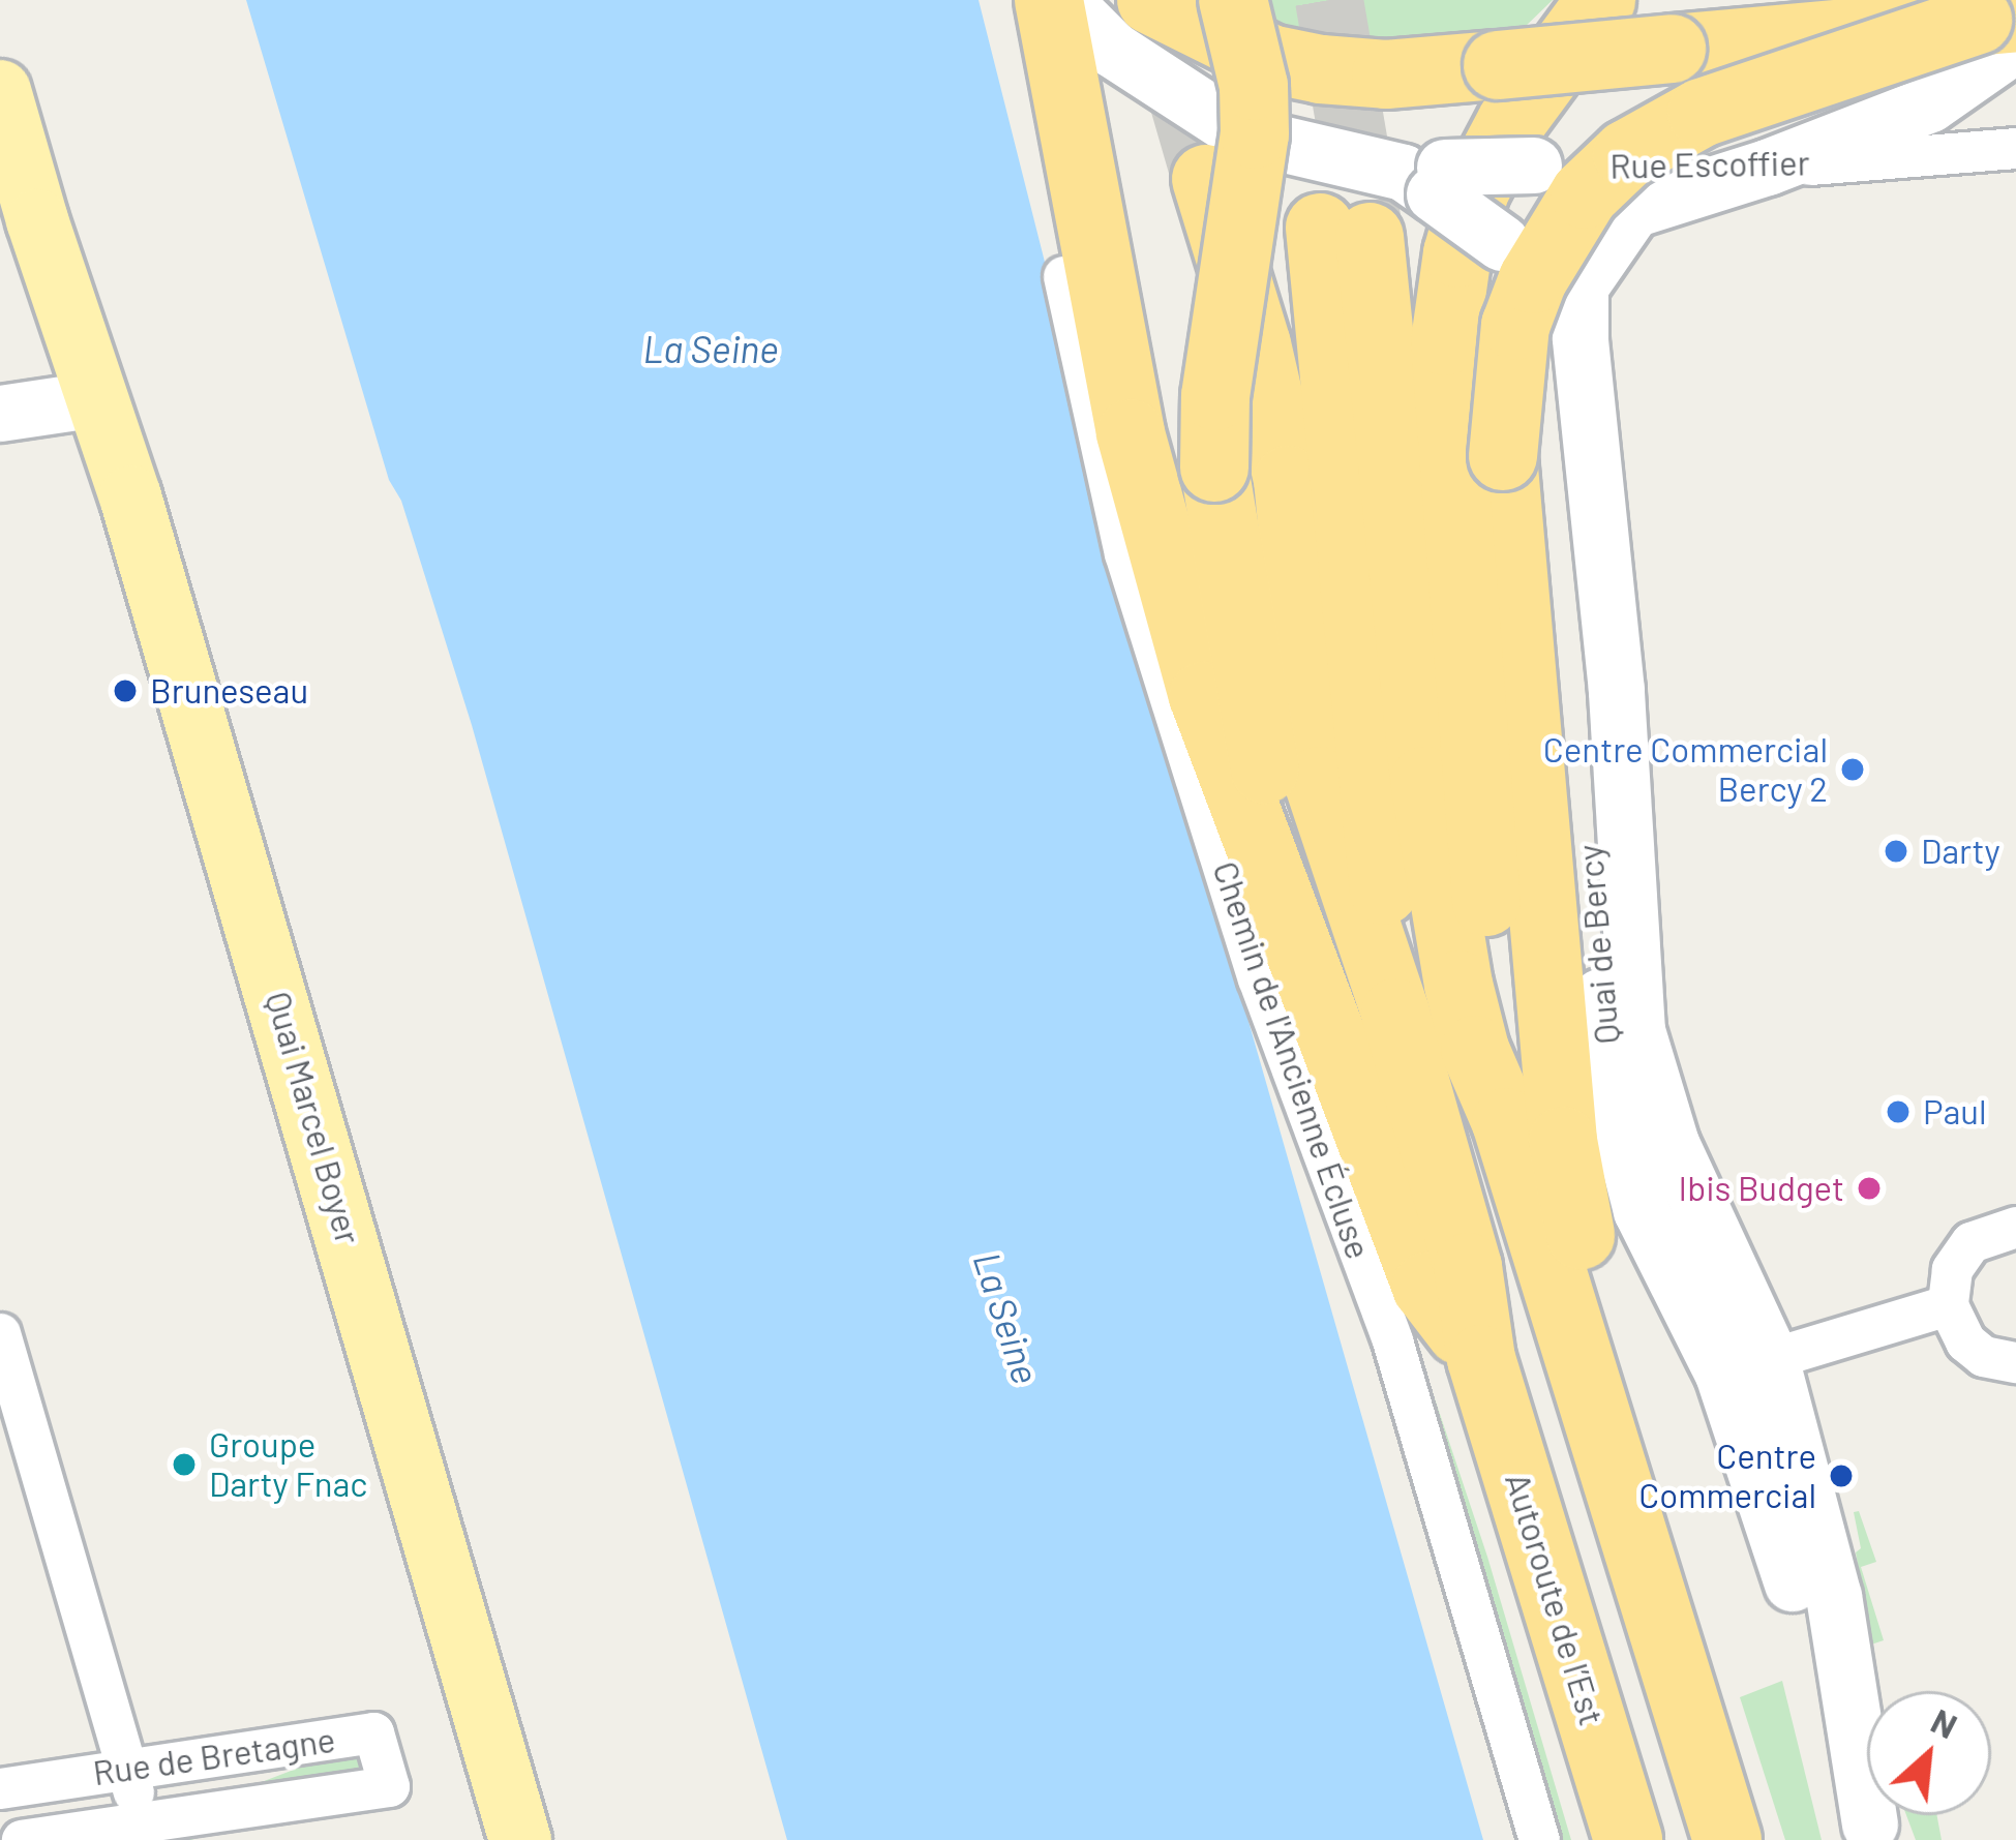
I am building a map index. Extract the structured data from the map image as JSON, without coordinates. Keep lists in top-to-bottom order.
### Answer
{
  "streets": {
    "highway": ["Autoroute de l’Est"],
    "main road": ["Rue Escoffier", "Quai de Bercy", "Quai Marcel Boyer"],
    "street": ["Chemin de l'Ancienne Écluse", "Rue de Bretagne"]
  },
  "crossings": [
    ["Rue Escoffier", "Quai de Bercy"]
  ],
  "water": ["La Seine"],
  "places": [
    "Bruneseau",
    "Centre Commercial Bercy 2",
    "Darty",
    "Paul",
    "Ibis Budget",
    "Groupe Darty Fnac",
    "Centre Commercial"
  ],
  "north": "top right"
}
